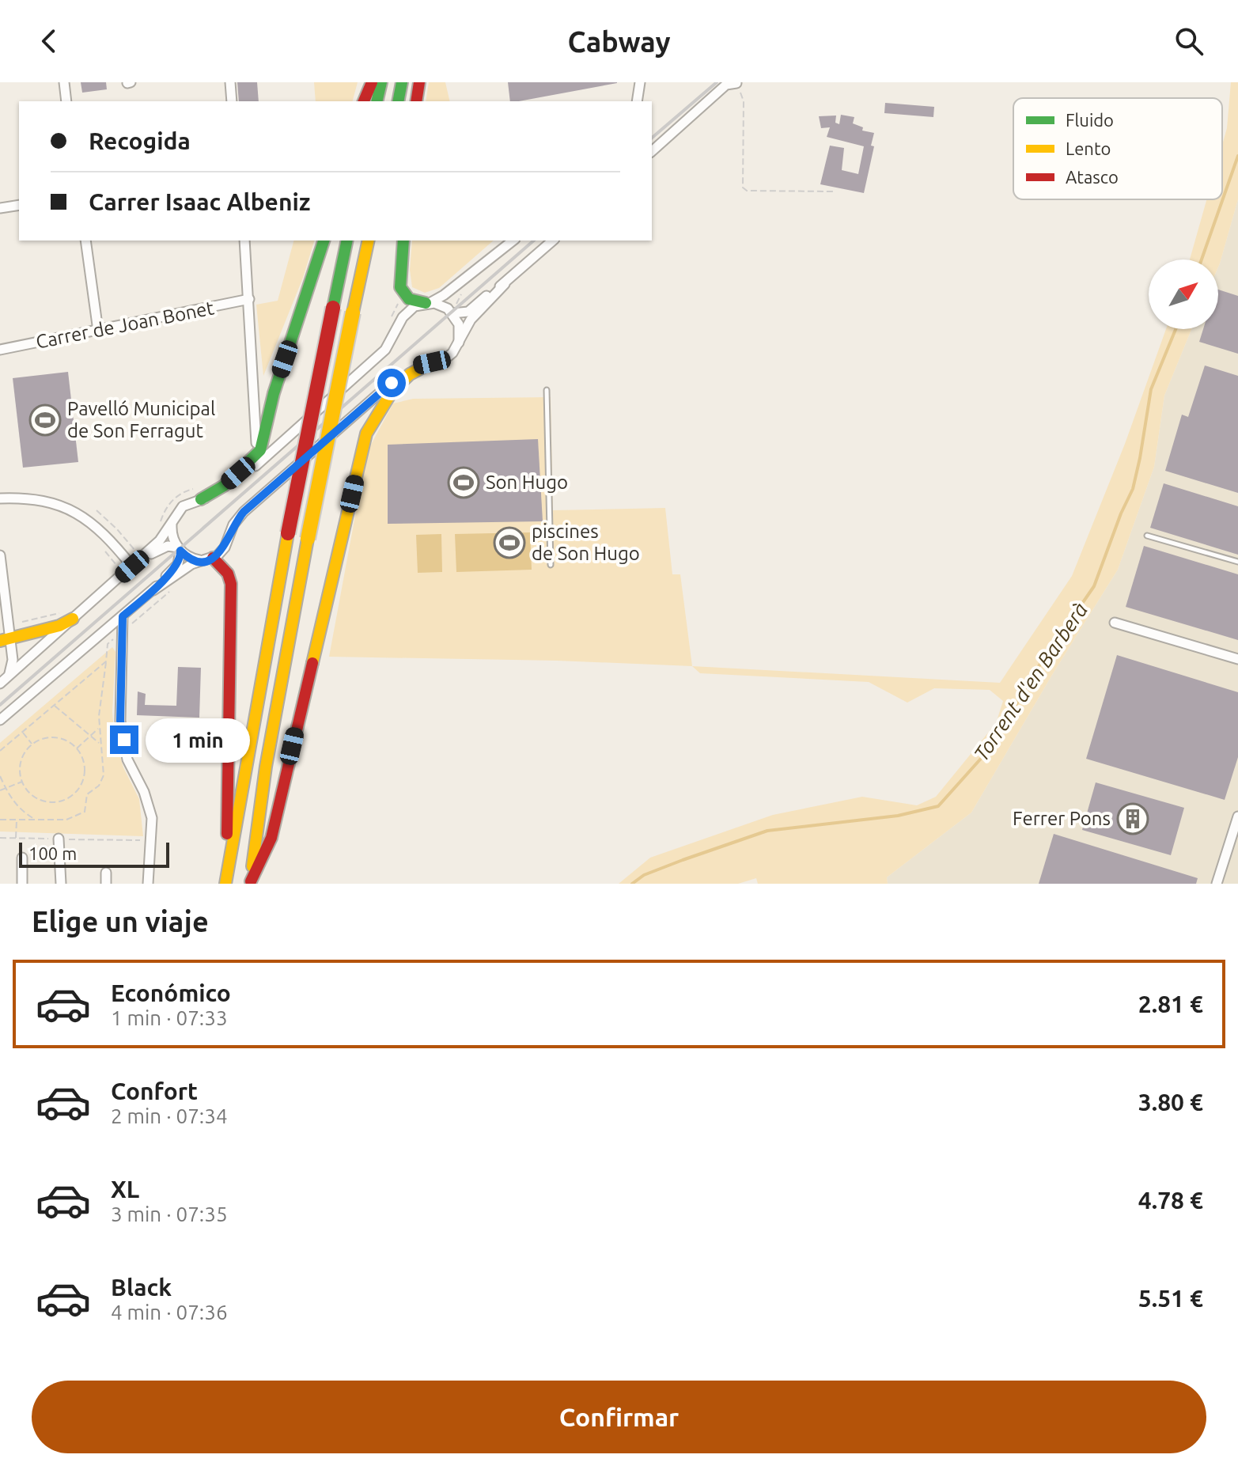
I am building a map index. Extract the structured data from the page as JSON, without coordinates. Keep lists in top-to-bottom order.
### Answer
{
  "streets": {
    "street": ["Carrer de Joan Bonet"]
  },
  "water": ["Torrent d'en Barberà"],
  "places": {
    "sports": ["Pavelló Municipal de Son Ferragut", "Son Hugo", "piscines de Son Hugo"],
    "building": ["Ferrer Pons"]
  },
  "legend": ["Fluido", "Lento", "Atasco"],
  "scale_bar": "100 m",
  "north": "top right",
  "page": {
    "header": "Cabway",
    "banner": ["Recogida", "Carrer Isaac Albeniz"],
    "bubble": "1 min",
    "scale": "100 m",
    "heading": "Elige un viaje",
    "list": [
      {
        "name": "Económico",
        "note": "1 min · 07:33",
        "value": "2.81 €"
      },
      {
        "name": "Confort",
        "note": "2 min · 07:34",
        "value": "3.80 €"
      },
      {
        "name": "XL",
        "note": "3 min · 07:35",
        "value": "4.78 €"
      },
      {
        "name": "Black",
        "note": "4 min · 07:36",
        "value": "5.51 €"
      }
    ],
    "buttons": "Confirmar"
  }
}
